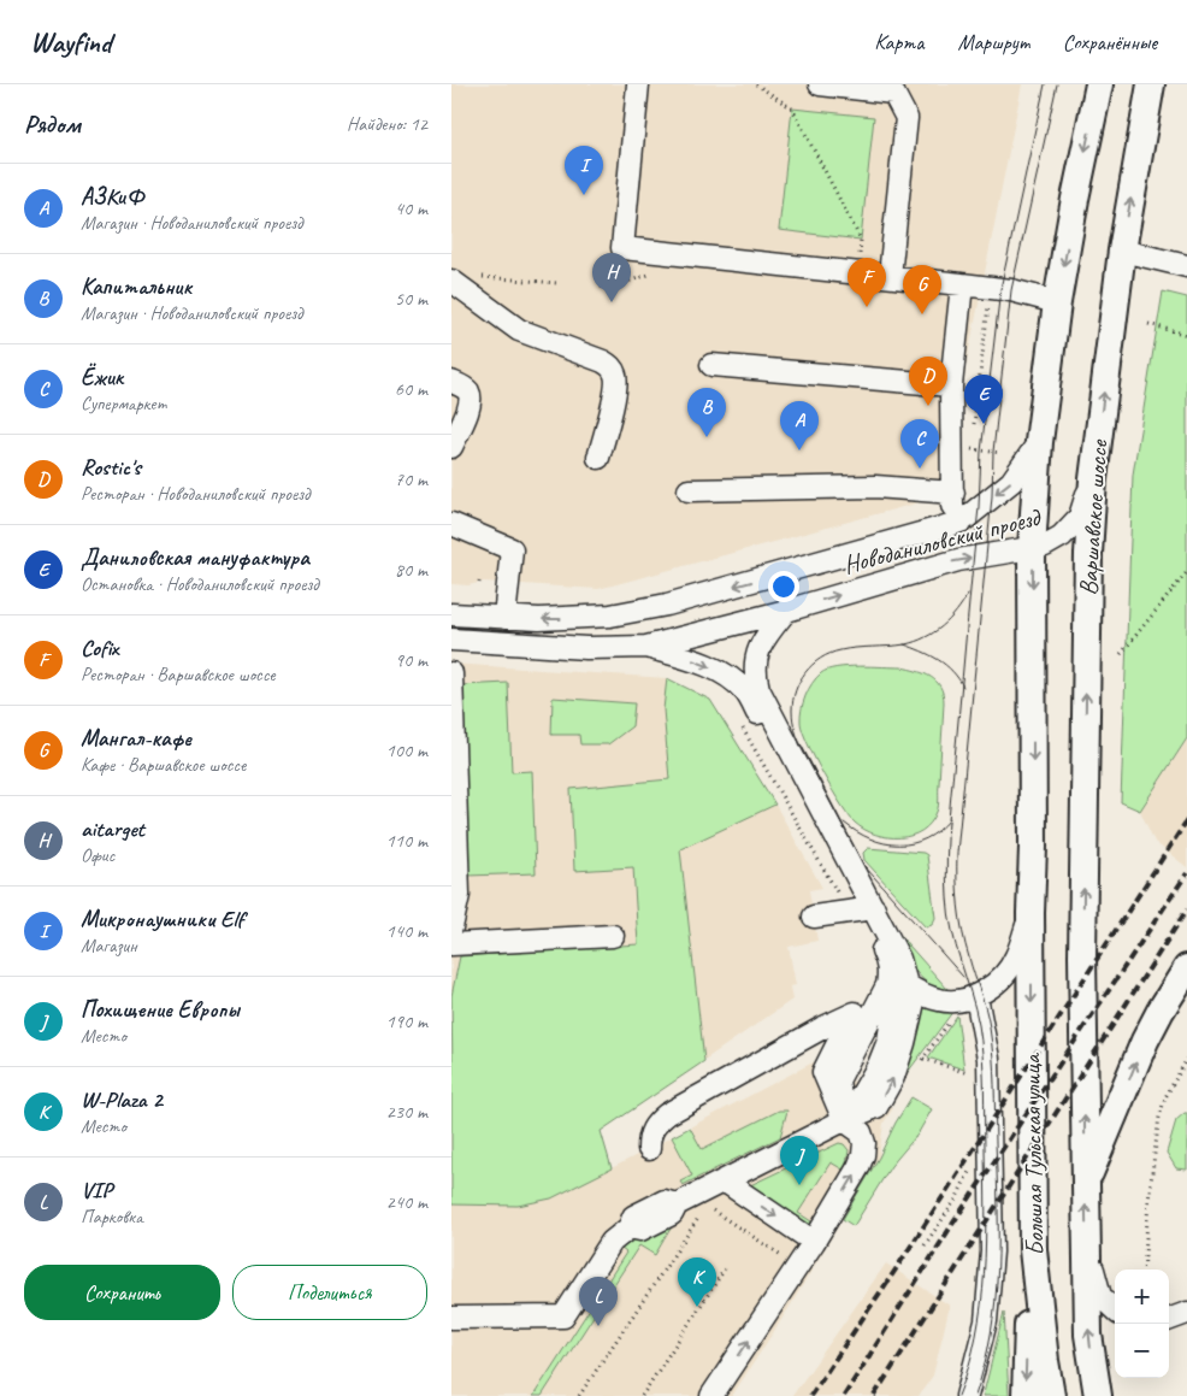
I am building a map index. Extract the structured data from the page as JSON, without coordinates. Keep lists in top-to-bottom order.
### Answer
{
  "streets": {
    "main road": ["Варшавское шоссе", "Большая Тульская улица"],
    "street": ["Новоданиловский проезд"]
  },
  "crossings": [
    ["Варшавское шоссе", "Новоданиловский проезд"],
    ["Варшавское шоссе", "Большая Тульская улица"]
  ],
  "page": {
    "header": "Wayfind",
    "nav": ["Карта", "Маршрут", "Сохранённые"],
    "heading": ["Рядом", "Найдено: 12"],
    "pins": [
      "I",
      "H",
      "F",
      "G",
      "D",
      "E",
      "B",
      "A",
      "C",
      "J",
      "K",
      "L"
    ],
    "list": [
      {
        "mark": "A",
        "name": "АЗКиФ",
        "note": "Магазин · Новоданиловский проезд",
        "value": "40 m"
      },
      {
        "mark": "B",
        "name": "Капитальник",
        "note": "Магазин · Новоданиловский проезд",
        "value": "50 m"
      },
      {
        "mark": "C",
        "name": "Ёжик",
        "note": "Супермаркет",
        "value": "60 m"
      },
      {
        "mark": "D",
        "name": "Rostic's",
        "note": "Ресторан · Новоданиловский проезд",
        "value": "70 m"
      },
      {
        "mark": "E",
        "name": "Даниловская мануфактура",
        "note": "Остановка · Новоданиловский проезд",
        "value": "80 m"
      },
      {
        "mark": "F",
        "name": "Cofix",
        "note": "Ресторан · Варшавское шоссе",
        "value": "90 m"
      },
      {
        "mark": "G",
        "name": "Мангал-кафе",
        "note": "Кафе · Варшавское шоссе",
        "value": "100 m"
      },
      {
        "mark": "H",
        "name": "aitarget",
        "note": "Офис",
        "value": "110 m"
      },
      {
        "mark": "I",
        "name": "Микронаушники Elf",
        "note": "Магазин",
        "value": "140 m"
      },
      {
        "mark": "J",
        "name": "Похищение Европы",
        "note": "Место",
        "value": "190 m"
      },
      {
        "mark": "K",
        "name": "W-Plaza 2",
        "note": "Место",
        "value": "230 m"
      },
      {
        "mark": "L",
        "name": "VIP",
        "note": "Парковка",
        "value": "240 m"
      }
    ],
    "buttons": ["Сохранить", "Поделиться"],
    "map_buttons": ["+", "−"]
  }
}
